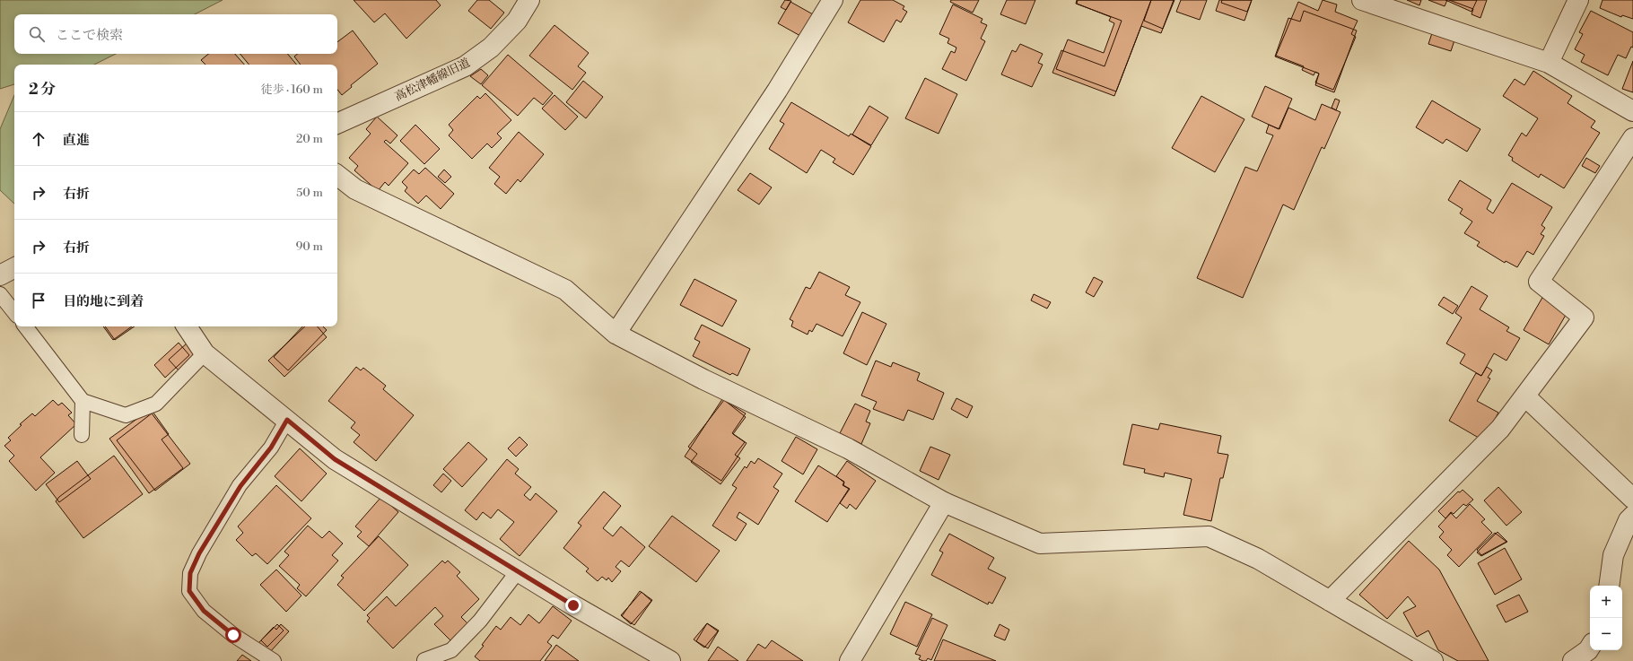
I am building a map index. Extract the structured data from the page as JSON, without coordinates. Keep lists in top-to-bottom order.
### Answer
{
  "streets": {
    "street": ["高松津幡線旧道"]
  },
  "page": {
    "search": "ここで検索",
    "heading": ["2 分", "徒歩 · 160 m"],
    "list": [
      ["直進", "20 m"],
      ["右折", "50 m"],
      ["右折", "90 m"],
      "目的地に到着"
    ],
    "map_buttons": ["+", "−"]
  }
}
